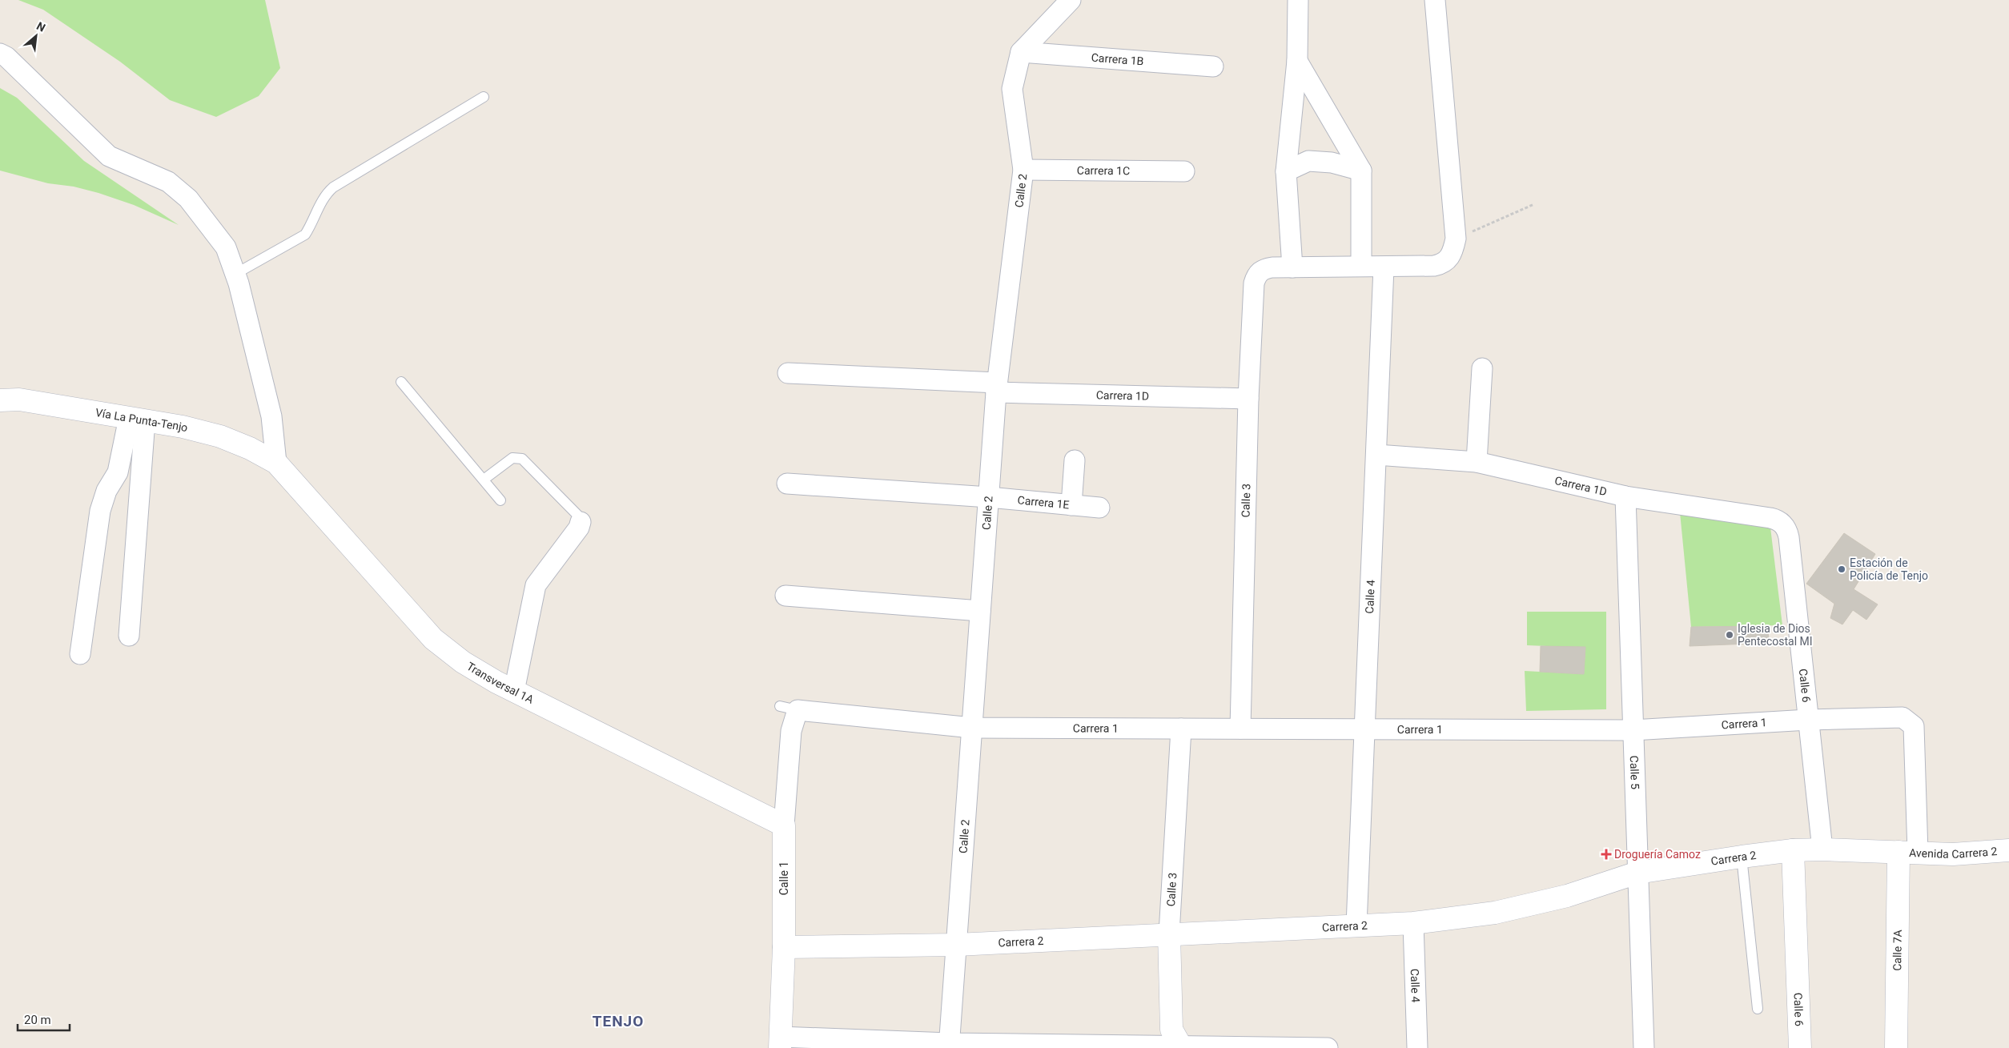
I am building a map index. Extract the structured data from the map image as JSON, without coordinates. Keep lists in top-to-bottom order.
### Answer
{
  "streets": {
    "main road": [
      "Vía La Punta-Tenjo",
      "Calle 3",
      "Transversal 1A",
      "Calle 6",
      "Avenida Carrera 2",
      "Carrera 2",
      "Calle 1",
      "Calle 7A"
    ],
    "street": [
      "Carrera 1B",
      "Carrera 1C",
      "Calle 2",
      "Carrera 1D",
      "Carrera 1E",
      "Calle 4",
      "Carrera 1",
      "Calle 5"
    ]
  },
  "crossings": [
    ["Carrera 1B", "Calle 2"],
    ["Carrera 1C", "Calle 2"],
    ["Calle 2", "Carrera 1D"],
    ["Calle 2", "Carrera 1E"],
    ["Calle 2", "Carrera 1"],
    ["Calle 2", "Carrera 2"],
    ["Carrera 1D", "Calle 3"],
    ["Carrera 1D", "Calle 4"],
    ["Carrera 1D", "Calle 6"],
    ["Carrera 1D", "Calle 5"],
    ["Vía La Punta-Tenjo", "Transversal 1A"],
    ["Calle 3", "Carrera 1"],
    ["Calle 3", "Carrera 2"],
    ["Calle 4", "Carrera 1"],
    ["Calle 4", "Carrera 2"],
    ["Transversal 1A", "Calle 1"],
    ["Calle 6", "Carrera 1"],
    ["Calle 6", "Carrera 2"],
    ["Carrera 1", "Calle 5"],
    ["Carrera 1", "Avenida Carrera 2"],
    ["Carrera 1", "Carrera 2"],
    ["Carrera 1", "Calle 1"],
    ["Carrera 1", "Calle 7A"],
    ["Calle 5", "Carrera 2"],
    ["Avenida Carrera 2", "Carrera 2"],
    ["Avenida Carrera 2", "Calle 7A"],
    ["Carrera 2", "Calle 1"],
    ["Carrera 2", "Calle 7A"]
  ],
  "districts": ["TENJO"],
  "places": {
    "other": ["Estación de Policía de Tenjo", "Iglesia de Dios Pentecostal MI"],
    "health": ["Droguería Camoz"]
  },
  "scale_bar": "20 m",
  "north": "top right"
}
